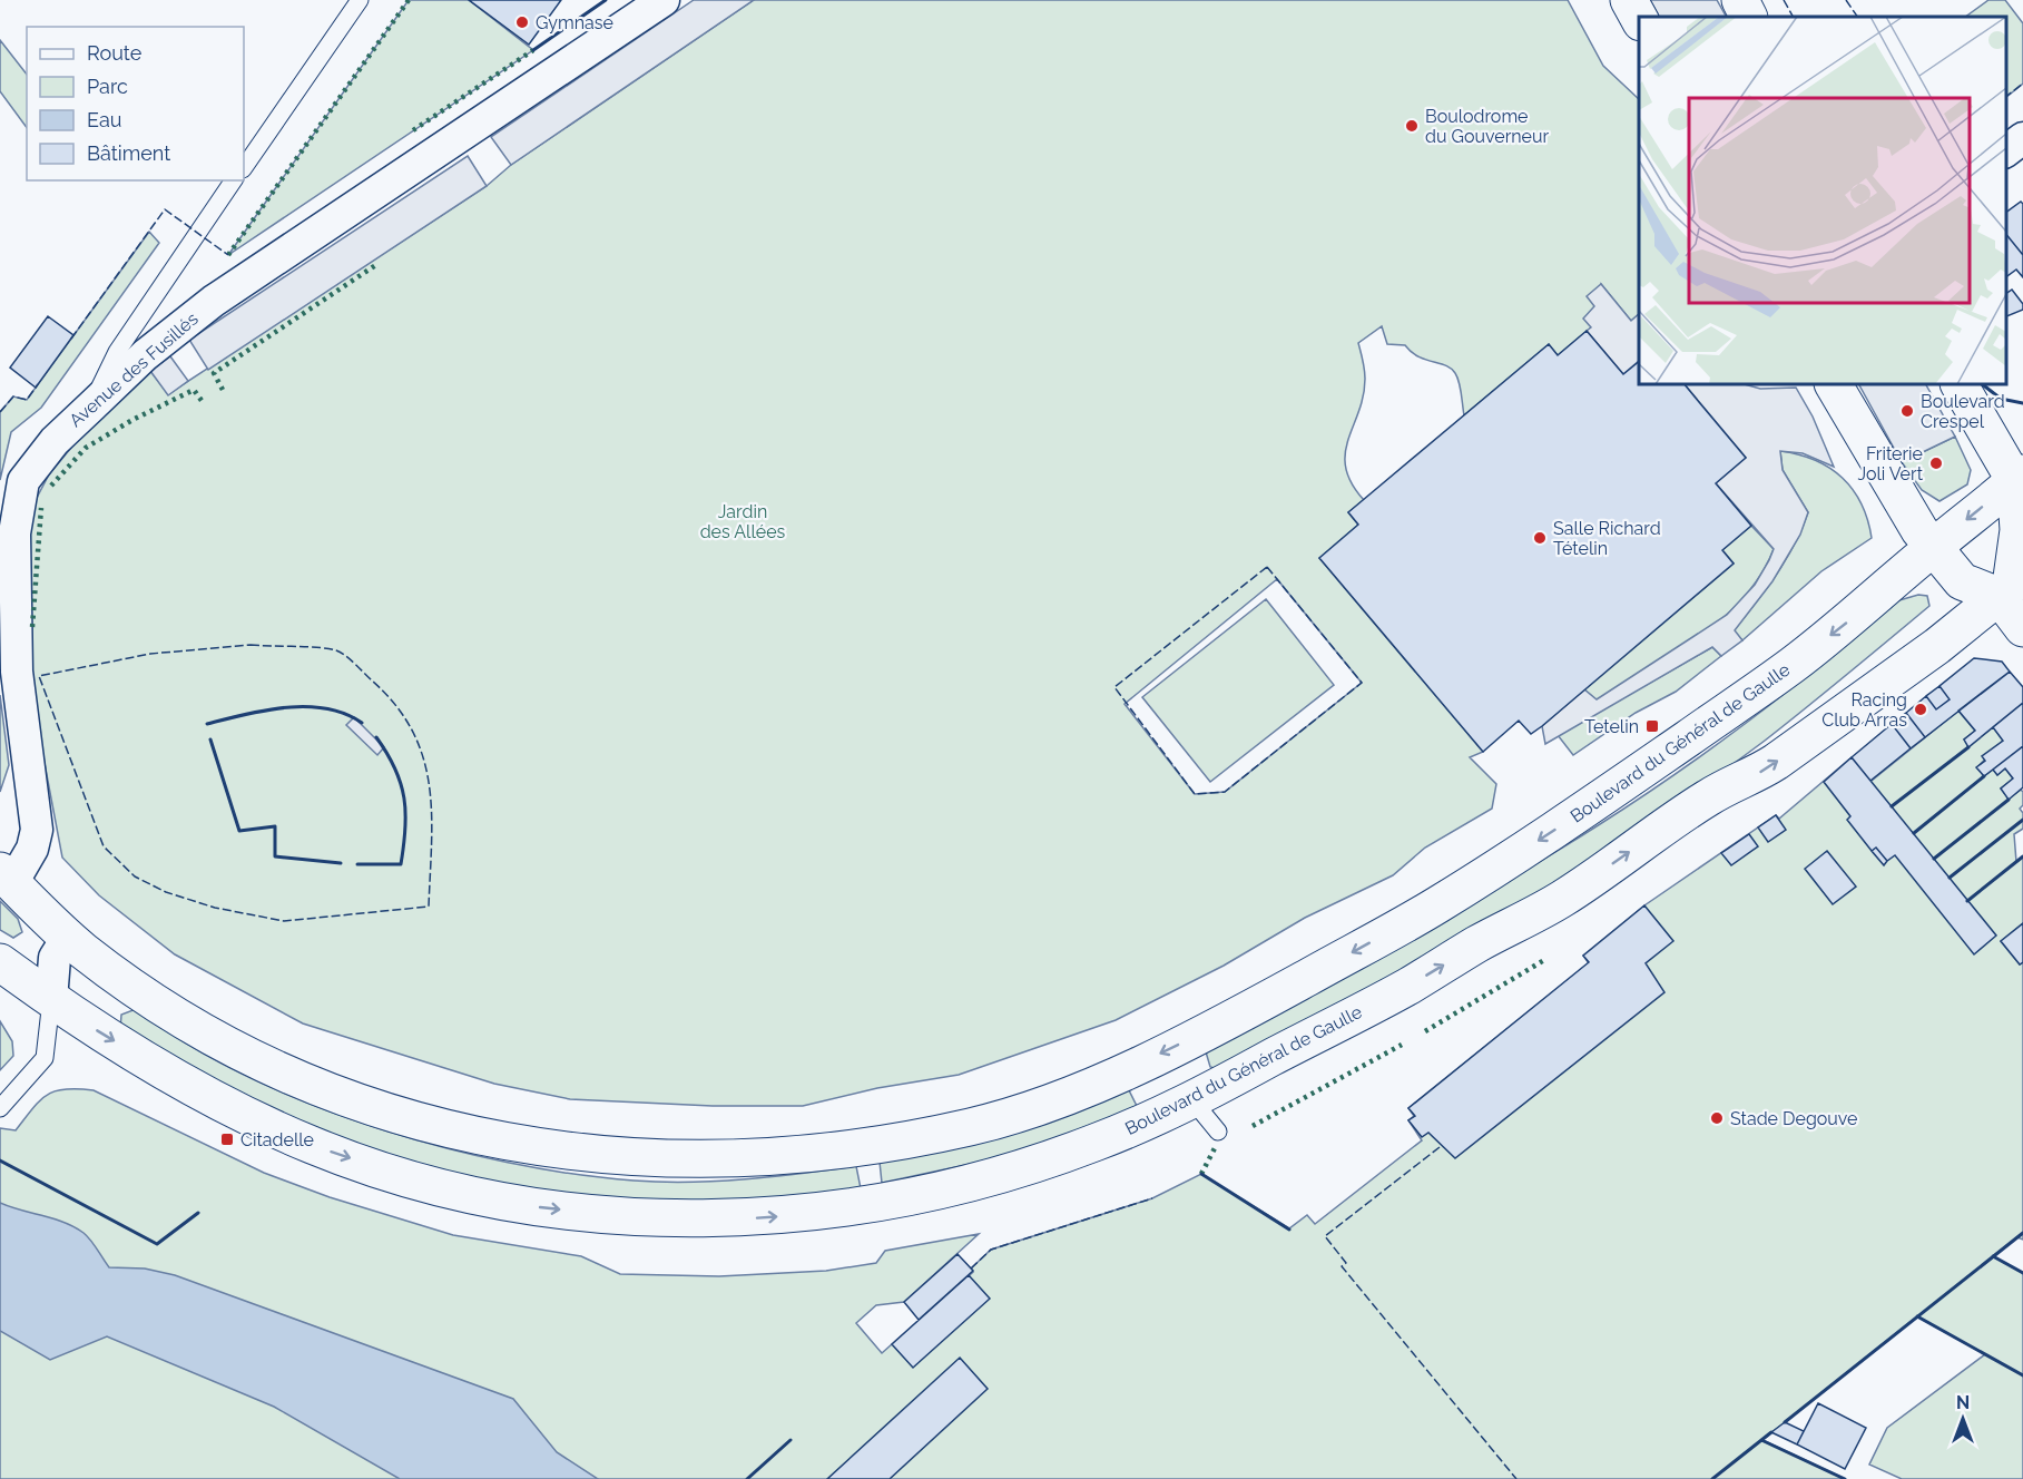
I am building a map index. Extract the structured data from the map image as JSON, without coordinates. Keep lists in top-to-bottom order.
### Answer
{
  "streets": {
    "main road": ["Boulevard du Général de Gaulle"],
    "street": ["Avenue des Fusillés"]
  },
  "crossings": [
    ["Avenue des Fusillés", "Boulevard du Général de Gaulle"]
  ],
  "parks": ["Jardin des Allées"],
  "places": {
    "other": [
      "Gymnase",
      "Boulodrome du Gouverneur",
      "Boulevard Crespel",
      "Friterie Joli Vert",
      "Salle Richard Tételin",
      "Racing Club Arras",
      "Stade Degouve"
    ],
    "transit": ["Tetelin", "Citadelle"]
  },
  "legend": [
    "Route",
    "Parc",
    "Eau",
    "Bâtiment"
  ],
  "north": "top"
}
